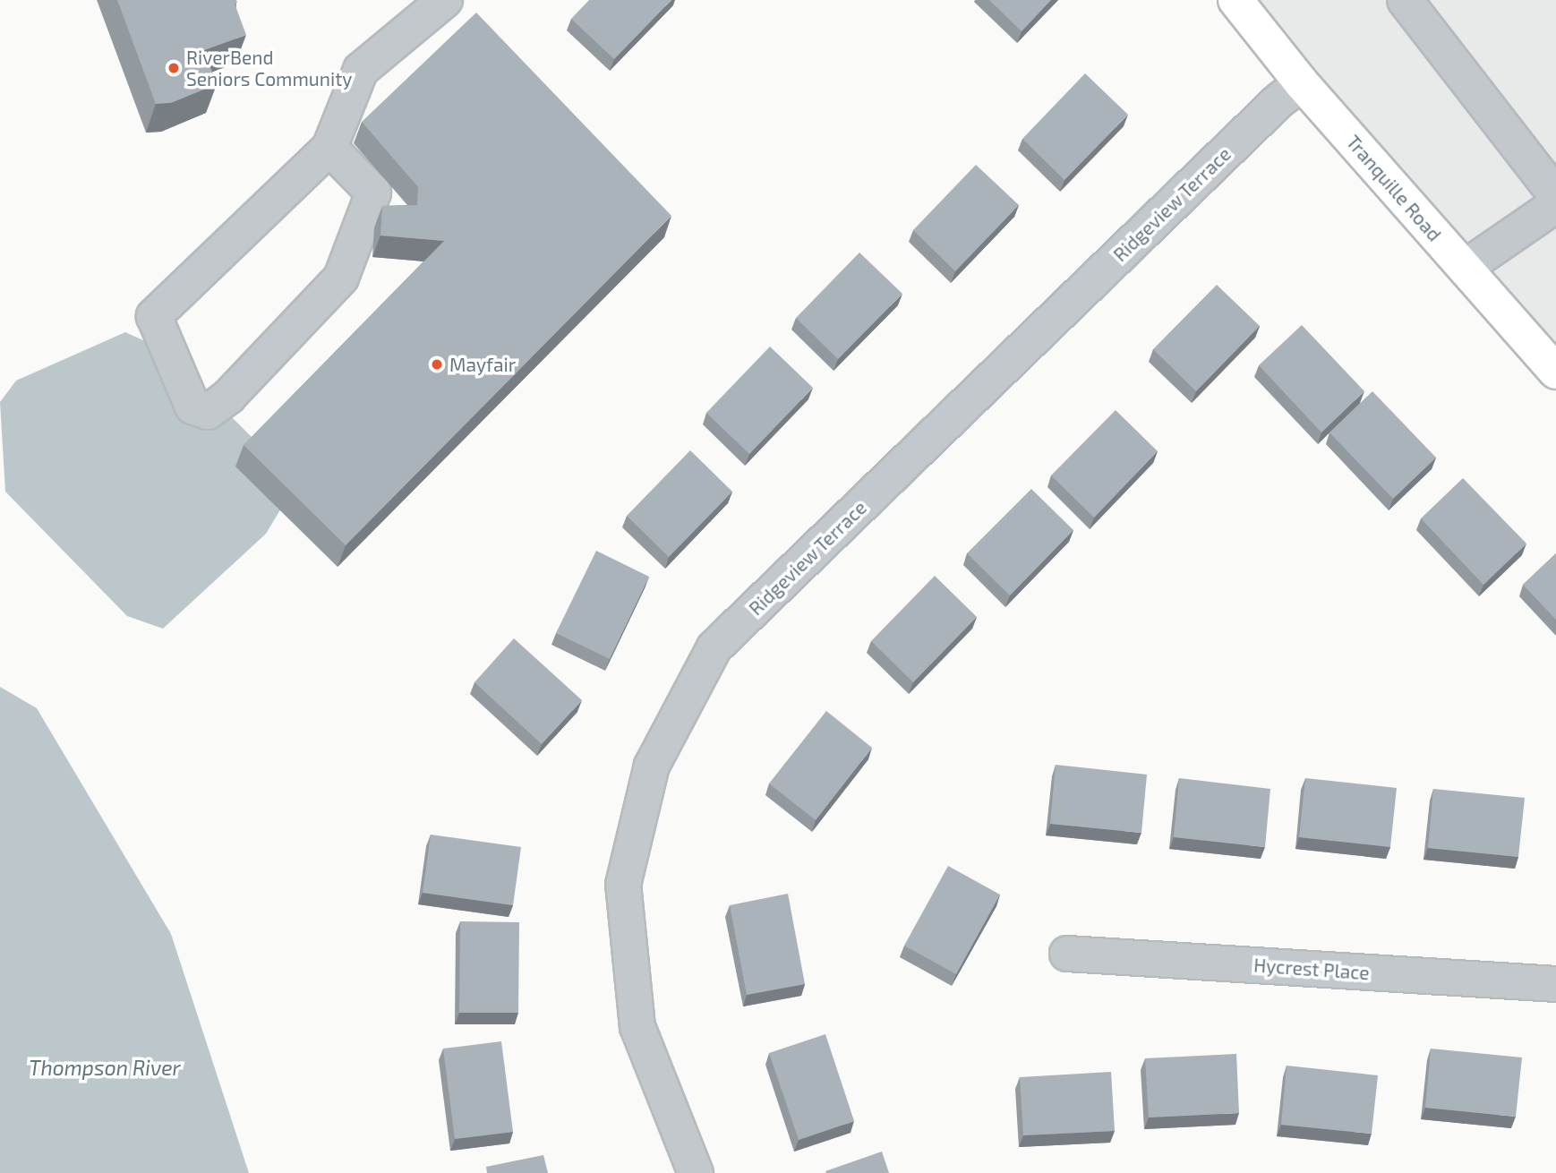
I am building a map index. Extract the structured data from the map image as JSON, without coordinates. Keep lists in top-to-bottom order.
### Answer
{
  "streets": {
    "main road": ["Tranquille Road"],
    "street": ["Ridgeview Terrace", "Hycrest Place"]
  },
  "crossings": [
    ["Tranquille Road", "Ridgeview Terrace"]
  ],
  "water": ["Thompson River"],
  "places": ["RiverBend Seniors Community", "Mayfair"]
}
